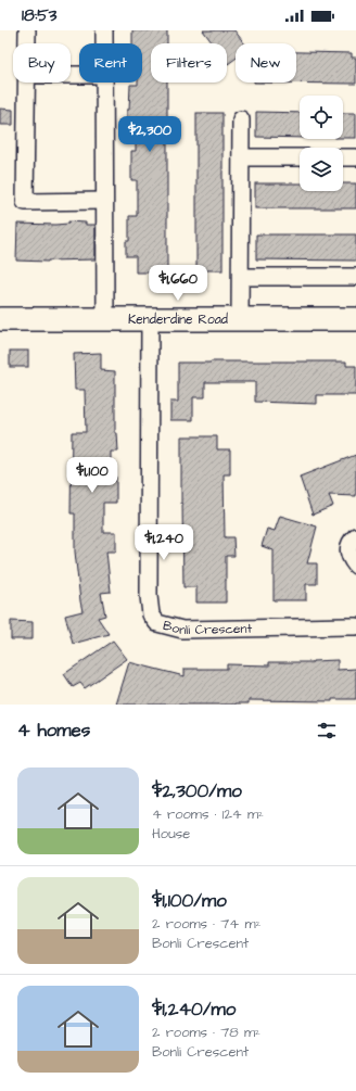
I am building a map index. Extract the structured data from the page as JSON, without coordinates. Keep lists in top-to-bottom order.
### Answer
{
  "streets": {
    "street": ["Kenderdine Road", "Bonli Crescent"]
  },
  "crossings": [
    ["Kenderdine Road", "Bonli Crescent"]
  ],
  "page": {
    "status": "18:53",
    "chip": [
      "Buy",
      "Rent",
      "Filters",
      "New"
    ],
    "price": [
      "$2,300",
      "$1,660",
      "$1,100",
      "$1,240"
    ],
    "heading": "4 homes",
    "list": [
      {
        "name": "$2,300/mo",
        "note": "4 rooms · 124 m² · House"
      },
      {
        "name": "$1,100/mo",
        "note": "2 rooms · 74 m² · Bonli Crescent"
      },
      {
        "name": "$1,240/mo",
        "note": "2 rooms · 78 m² · Bonli Crescent"
      }
    ]
  }
}
